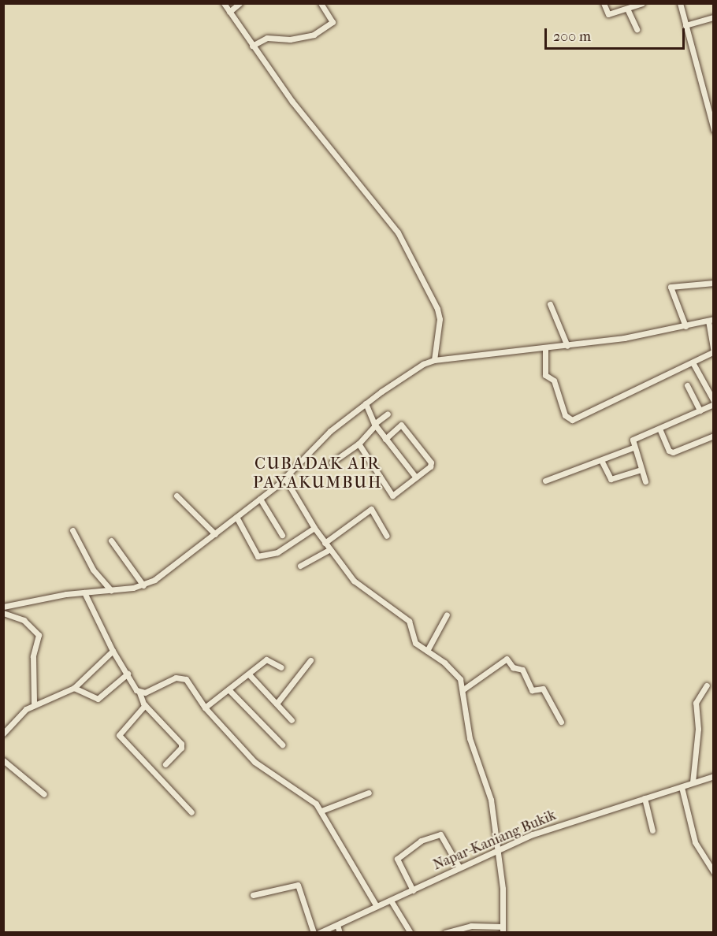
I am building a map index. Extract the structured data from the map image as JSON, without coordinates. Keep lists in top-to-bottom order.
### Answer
{
  "streets": {
    "street": ["Napar-Kaniang Bukik"]
  },
  "districts": ["CUBADAK AIR PAYAKUMBUH"],
  "scale_bar": "200 m"
}
